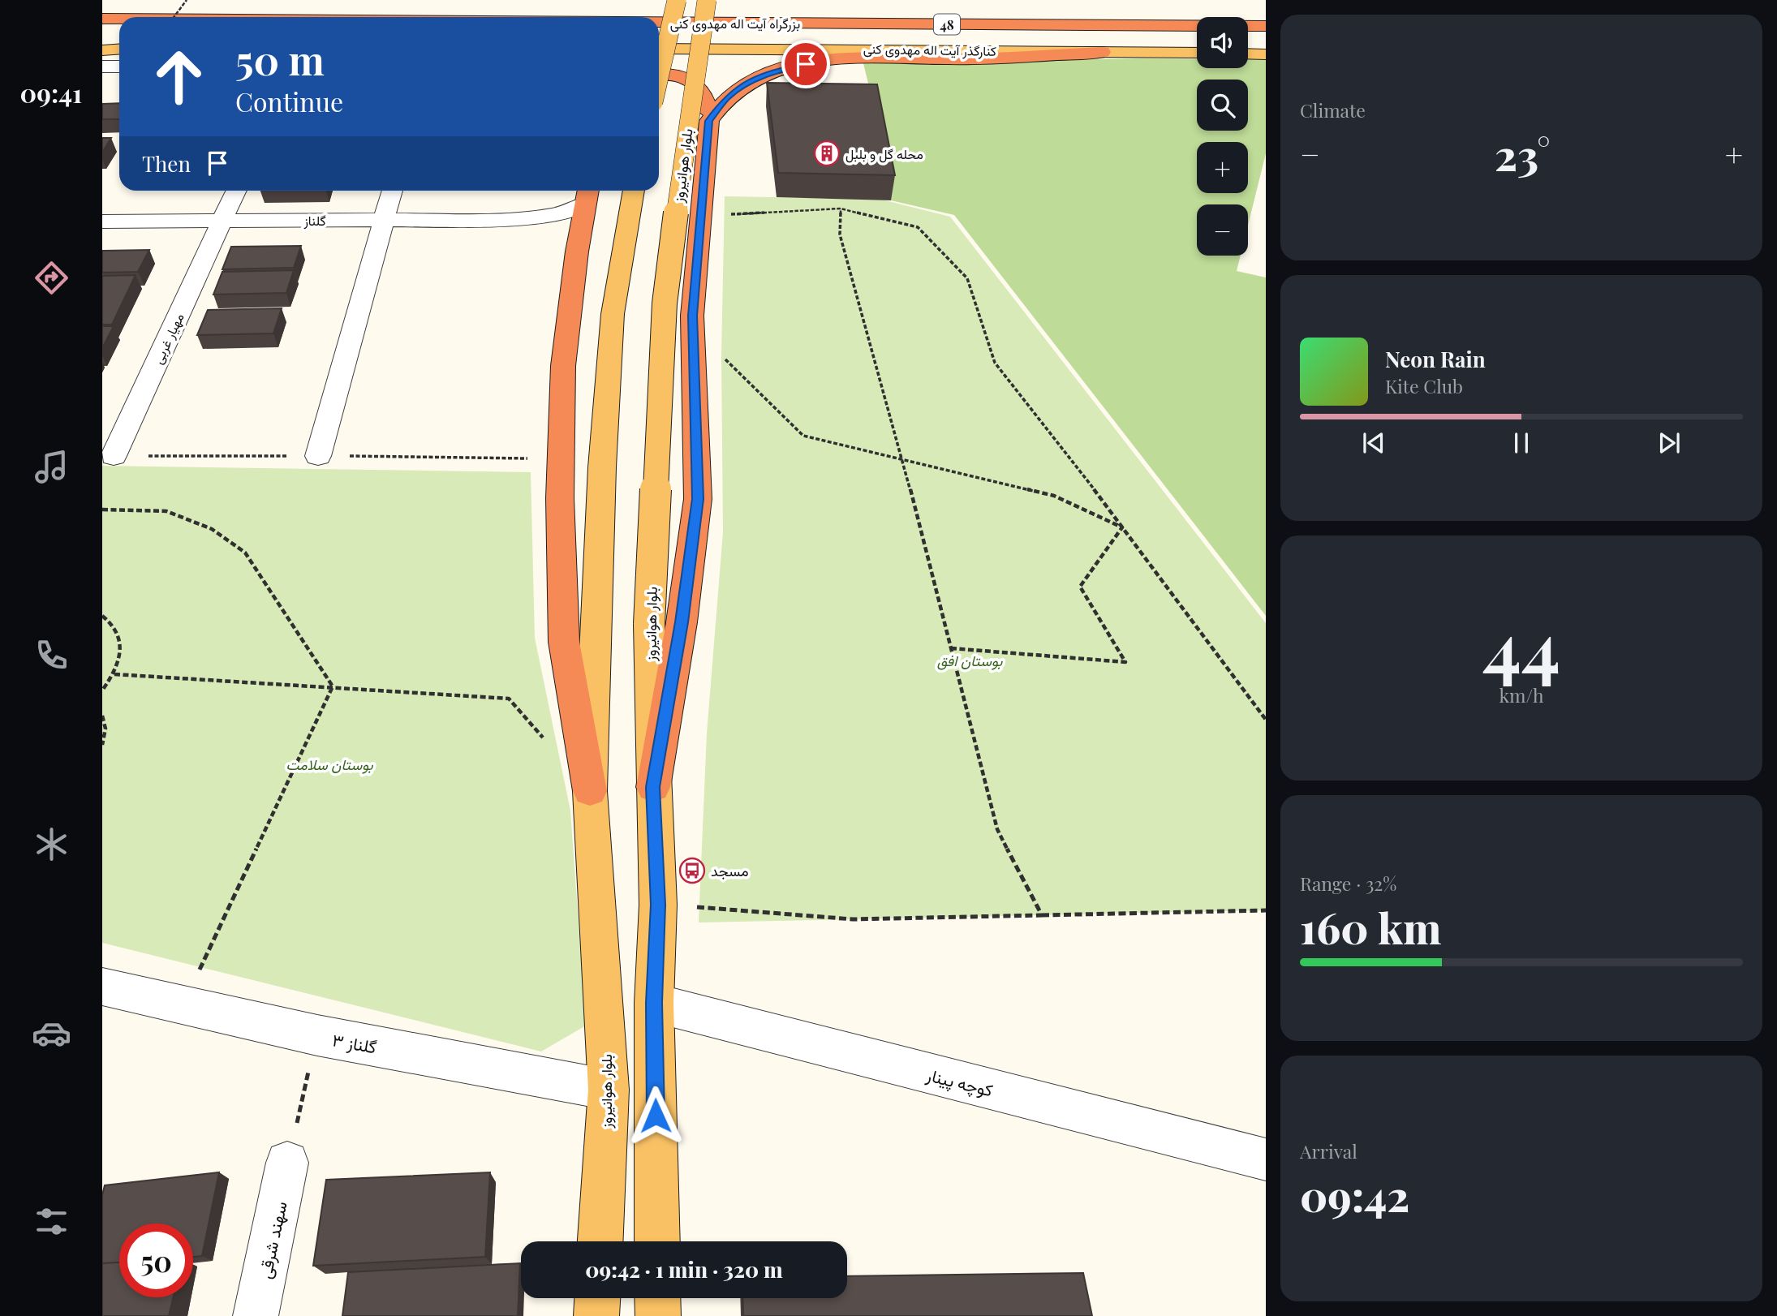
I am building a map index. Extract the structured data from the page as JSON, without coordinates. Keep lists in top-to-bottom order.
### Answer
{
  "streets": {
    "highway": ["بزرگراه آیت اله مهدوی کنی", "48"],
    "main road": ["کنارگذر آیت اله مهدوی کنی", "بلوار هوانیروز"],
    "street": [
      "گلناز",
      "مهیار غربی",
      "گلناز ۳",
      "کوچه پینار",
      "سهند شرقی"
    ]
  },
  "crossings": [
    ["بلوار هوانیروز", "گلناز ۳"],
    ["بلوار هوانیروز", "کوچه پینار"],
    ["گلناز", "مهیار غربی"]
  ],
  "parks": ["بوستان افق", "بوستان سلامت"],
  "places": {
    "building": ["محله گل و بلبل"],
    "bus stop": ["مسجد"]
  },
  "page": {
    "tabs": "09:41",
    "tile": [
      "Climate",
      ["44", "km/h"],
      ["Range · 32%", "160 km"],
      ["Arrival", "09:42"]
    ],
    "map_buttons": ["+", "−"],
    "turn": ["50 m", "Continue"],
    "heat": ["−", "23°", "+"],
    "then": "Then",
    "song": ["Neon Rain", "Kite Club"],
    "limit": "50",
    "trip": "09:42 · 1 min · 320 m"
  }
}
